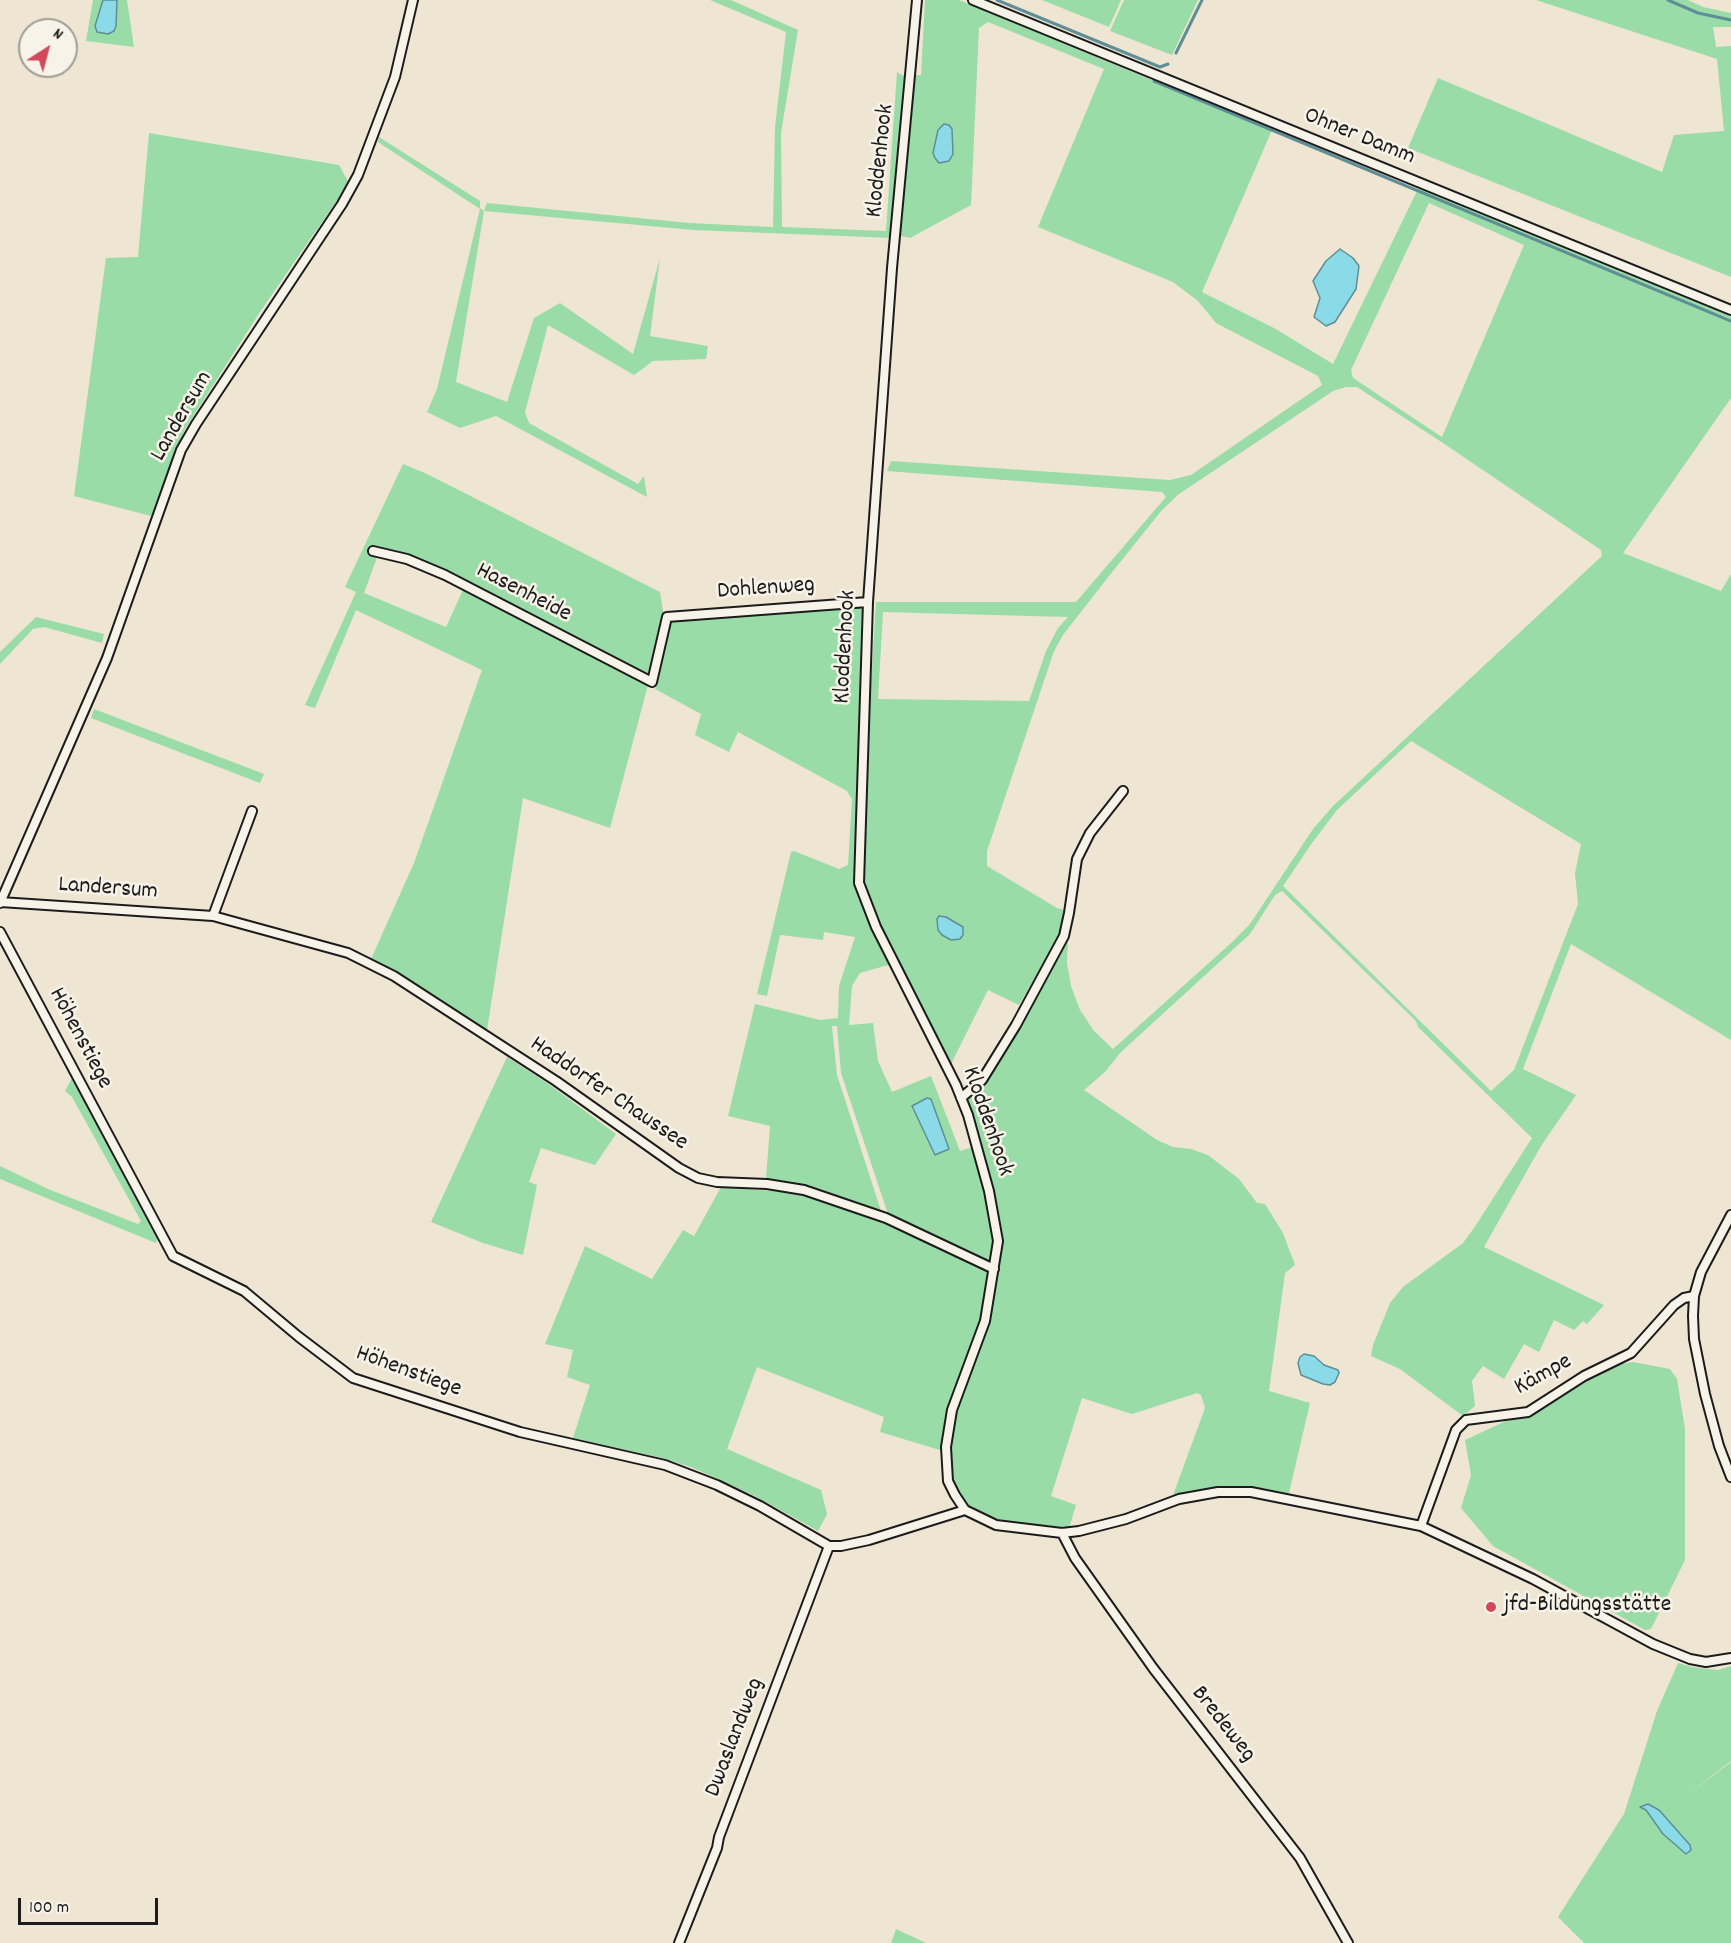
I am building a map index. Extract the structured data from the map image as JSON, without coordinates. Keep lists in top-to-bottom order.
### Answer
{
  "streets": {
    "street": [
      "Ohner Damm",
      "Kloddenhook",
      "Landersum",
      "Dohlenweg",
      "Hasenheide",
      "Höhenstiege",
      "Haddorfer Chaussee",
      "Kämpe",
      "Bredeweg",
      "Dwaslandweg"
    ]
  },
  "crossings": [
    ["Kloddenhook", "Dohlenweg"],
    ["Kloddenhook", "Haddorfer Chaussee"],
    ["Landersum", "Haddorfer Chaussee"],
    ["Dohlenweg", "Hasenheide"],
    ["Höhenstiege", "Dwaslandweg"]
  ],
  "places": ["jfd-Bildungsstätte"],
  "scale_bar": "100 m",
  "north": "top right"
}
